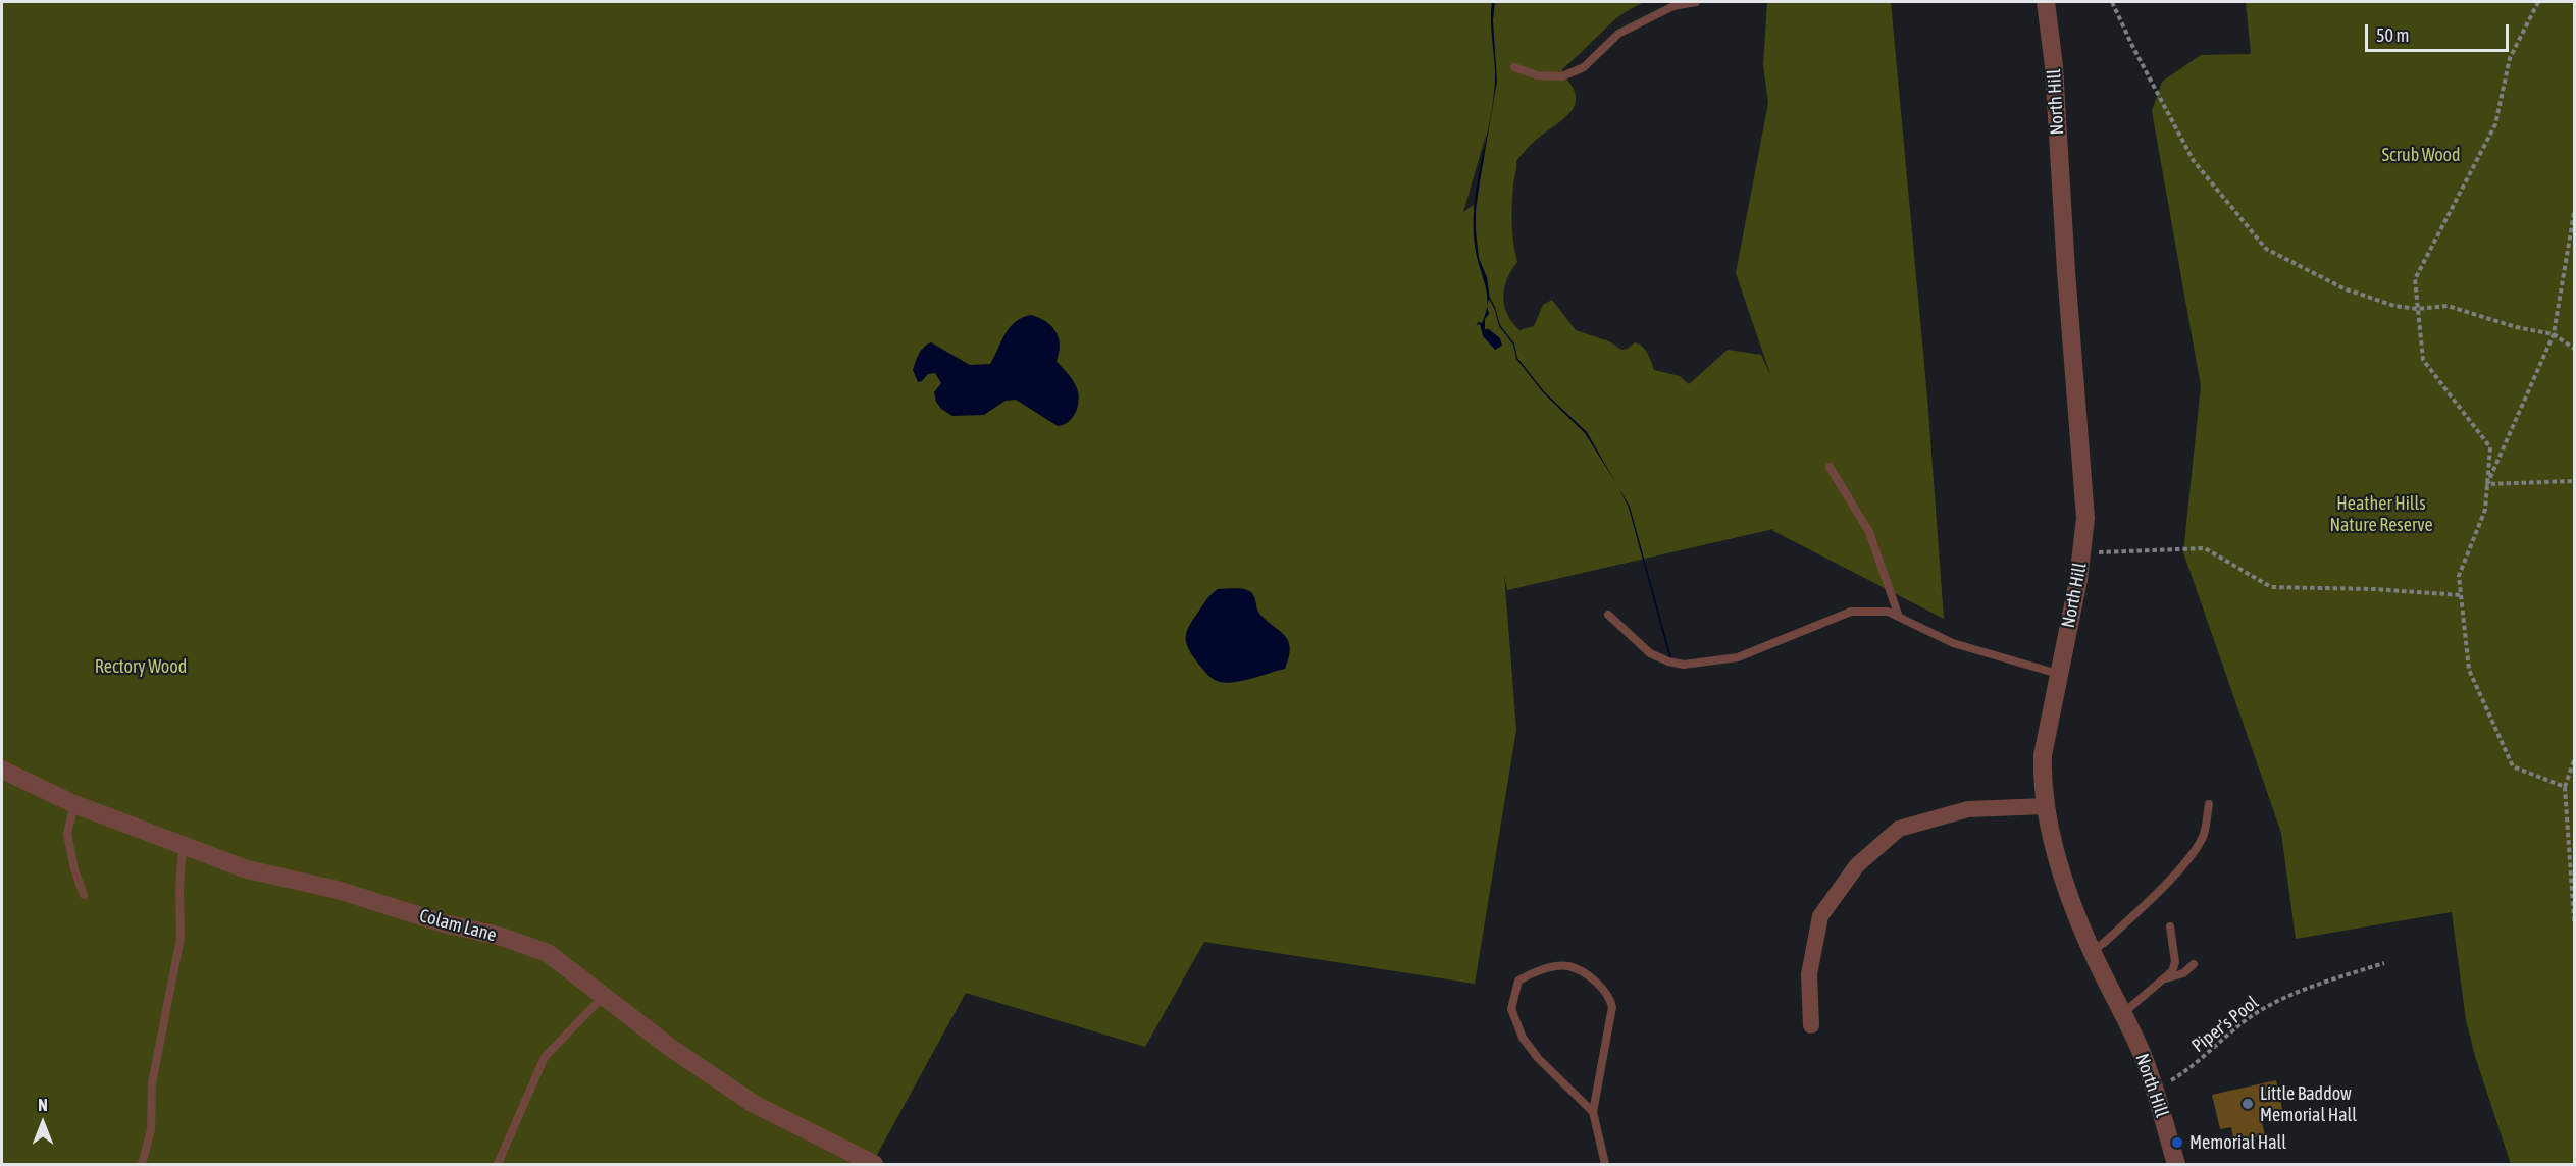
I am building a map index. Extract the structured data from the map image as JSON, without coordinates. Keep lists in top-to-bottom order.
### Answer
{
  "streets": {
    "street": ["North Hill", "Colam Lane"],
    "path": ["Piper's Pool"]
  },
  "crossings": [
    ["North Hill", "Piper's Pool"]
  ],
  "parks": ["Scrub Wood", "Heather Hills Nature Reserve", "Rectory Wood"],
  "places": ["Little Baddow Memorial Hall", "Memorial Hall"],
  "scale_bar": "50 m",
  "north": "top"
}
